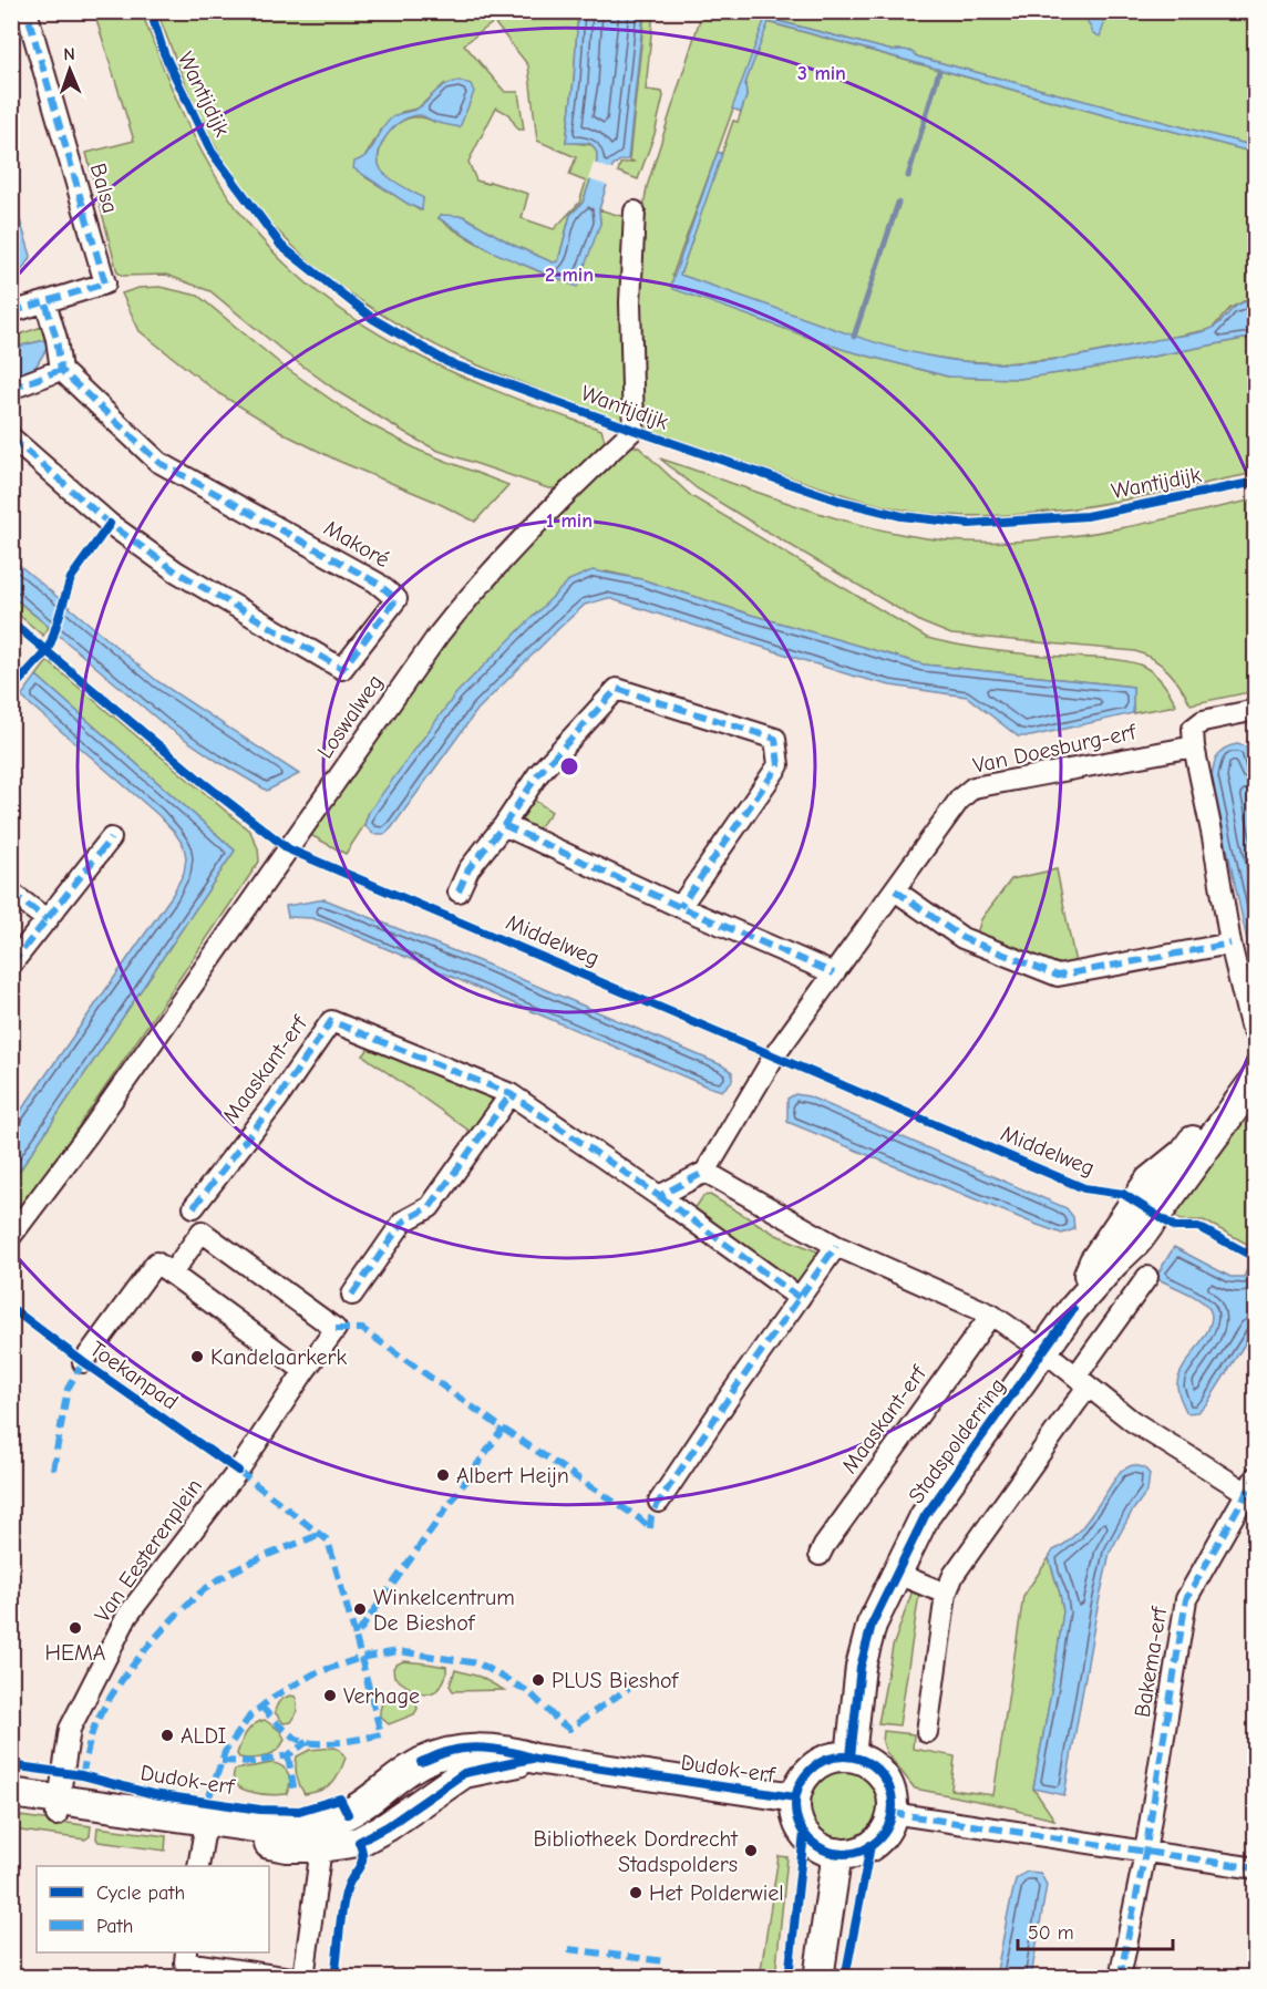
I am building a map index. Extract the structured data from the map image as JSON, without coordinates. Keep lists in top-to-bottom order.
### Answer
{
  "streets": {
    "street": [
      "Balsa",
      "Makoré",
      "Loswalweg",
      "Van Doesburg-erf",
      "Maaskant-erf",
      "Stadspolderring",
      "Van Eesterenplein",
      "Bakema-erf",
      "Dudok-erf"
    ],
    "cycle path": ["Wantijdijk", "Middelweg", "Toekanpad"]
  },
  "crossings": [
    ["Stadspolderring", "Bakema-erf"],
    ["Stadspolderring", "Dudok-erf"],
    ["Van Eesterenplein", "Dudok-erf"]
  ],
  "places": [
    "Kandelaarkerk",
    "Albert Heijn",
    "Winkelcentrum De Bieshof",
    "HEMA",
    "PLUS Bieshof",
    "Verhage",
    "ALDI",
    "Bibliotheek Dordrecht Stadspolders",
    "Het Polderwiel"
  ],
  "legend": ["Cycle path", "Path"],
  "scale_bar": "50 m",
  "north": "top",
  "rings": ["3 min", "2 min", "1 min"]
}
